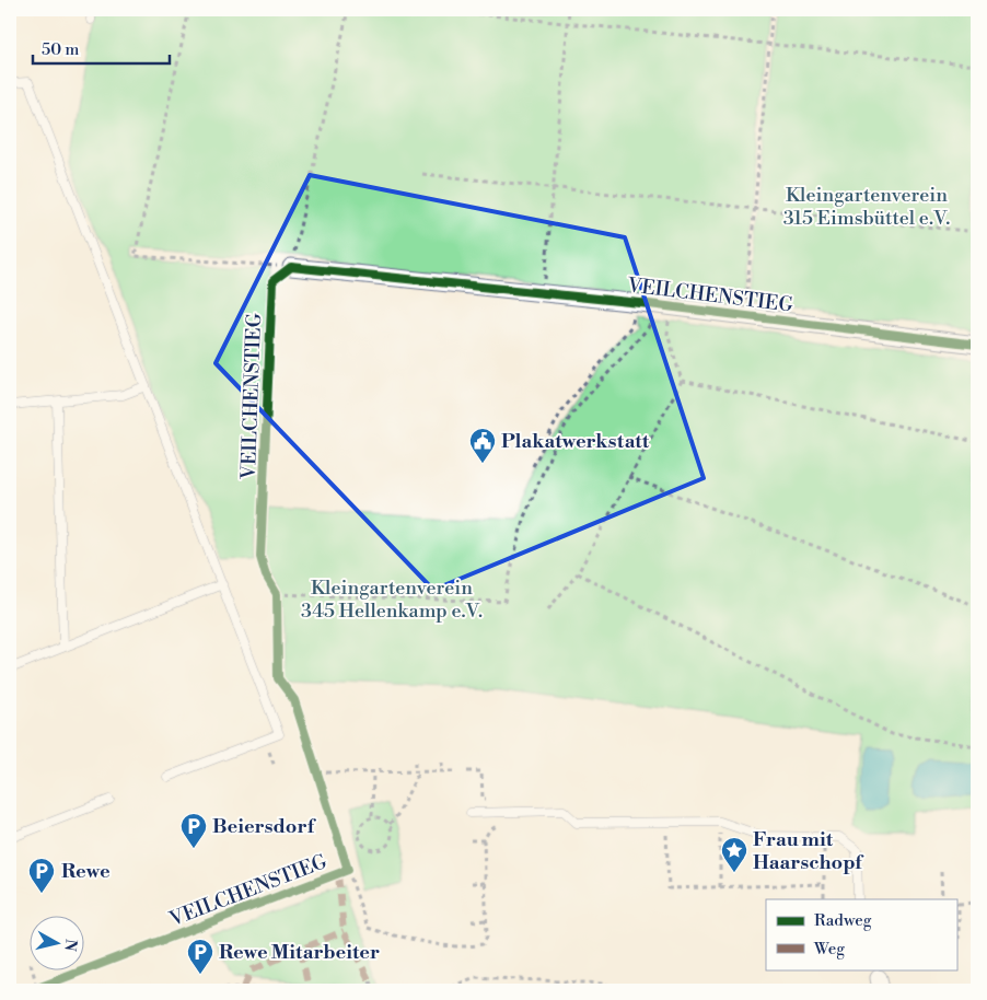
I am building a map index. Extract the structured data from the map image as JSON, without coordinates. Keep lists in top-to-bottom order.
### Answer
{
  "streets": {
    "street": ["VEILCHENSTIEG"]
  },
  "parks": ["Kleingartenverein 315 Eimsbüttel e.V.", "Kleingartenverein 345 Hellenkamp e.V."],
  "places": {
    "public building": ["Plakatwerkstatt"],
    "parking": ["Beiersdorf", "Rewe", "Rewe Mitarbeiter"],
    "place": ["Frau mit Haarschopf"]
  },
  "legend": ["Radweg", "Weg"],
  "scale_bar": "50 m",
  "north": "right"
}
